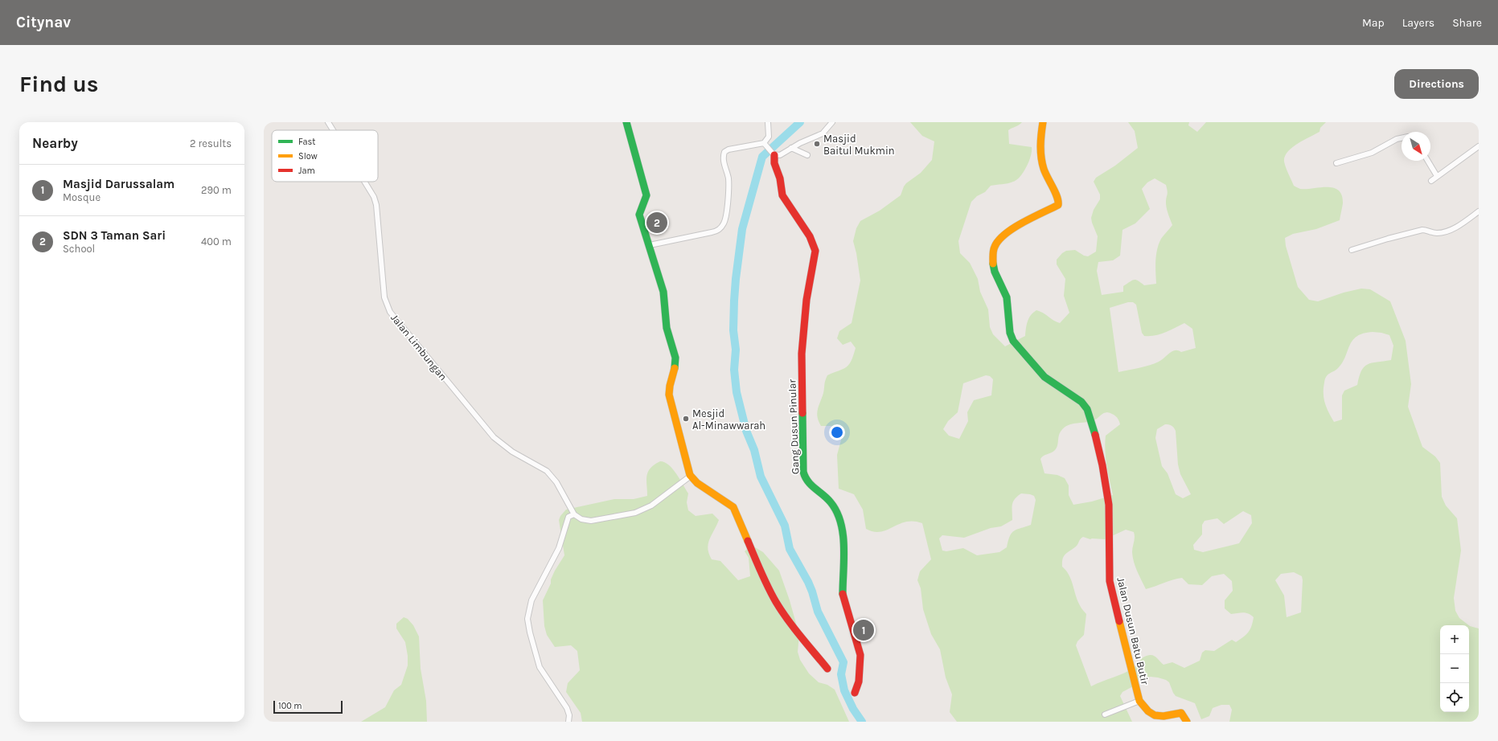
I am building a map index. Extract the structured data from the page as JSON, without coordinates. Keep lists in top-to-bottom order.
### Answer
{
  "streets": {
    "street": ["Jalan Limbungan", "Gang Dusun Pinular", "Jalan Dusun Batu Butir"]
  },
  "places": ["Masjid Baitul Mukmin", "Mesjid Al-Minawwarah"],
  "legend": ["Fast", "Slow", "Jam"],
  "scale_bar": "100 m",
  "north": "bottom right",
  "page": {
    "header": "Citynav",
    "nav": ["Map", "Layers", "Share"],
    "buttons": "Directions",
    "title": "Find us",
    "heading": ["Nearby", "2 results"],
    "list": [
      {
        "mark": "1",
        "name": "Masjid Darussalam",
        "note": "Mosque",
        "value": "290 m"
      },
      {
        "mark": "2",
        "name": "SDN 3 Taman Sari",
        "note": "School",
        "value": "400 m"
      }
    ],
    "pins": ["2", "1"],
    "map_buttons": ["+", "−"],
    "scale": "100 m"
  }
}
